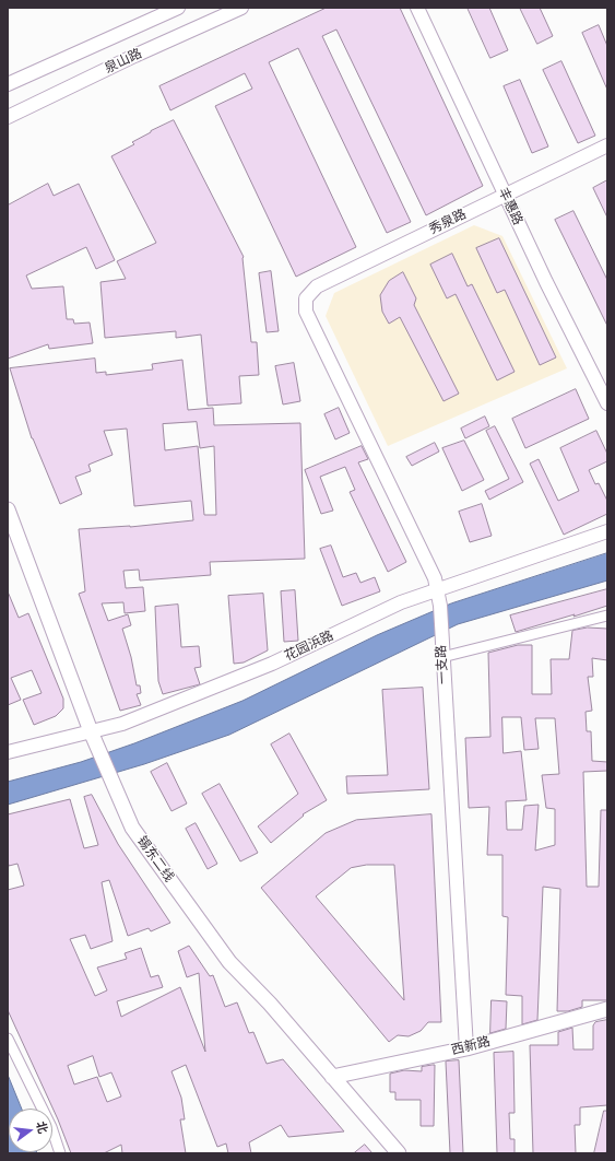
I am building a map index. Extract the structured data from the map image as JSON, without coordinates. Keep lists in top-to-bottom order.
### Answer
{
  "streets": {
    "main road": ["锡东二线", "西新路"],
    "street": [
      "泉山路",
      "丰惠路",
      "秀泉路",
      "花园浜路",
      "一支路"
    ]
  },
  "crossings": [
    ["丰惠路", "秀泉路"],
    ["秀泉路", "一支路"],
    ["花园浜路", "一支路"],
    ["花园浜路", "锡东二线"],
    ["一支路", "西新路"],
    ["锡东二线", "西新路"]
  ],
  "north": "right"
}
